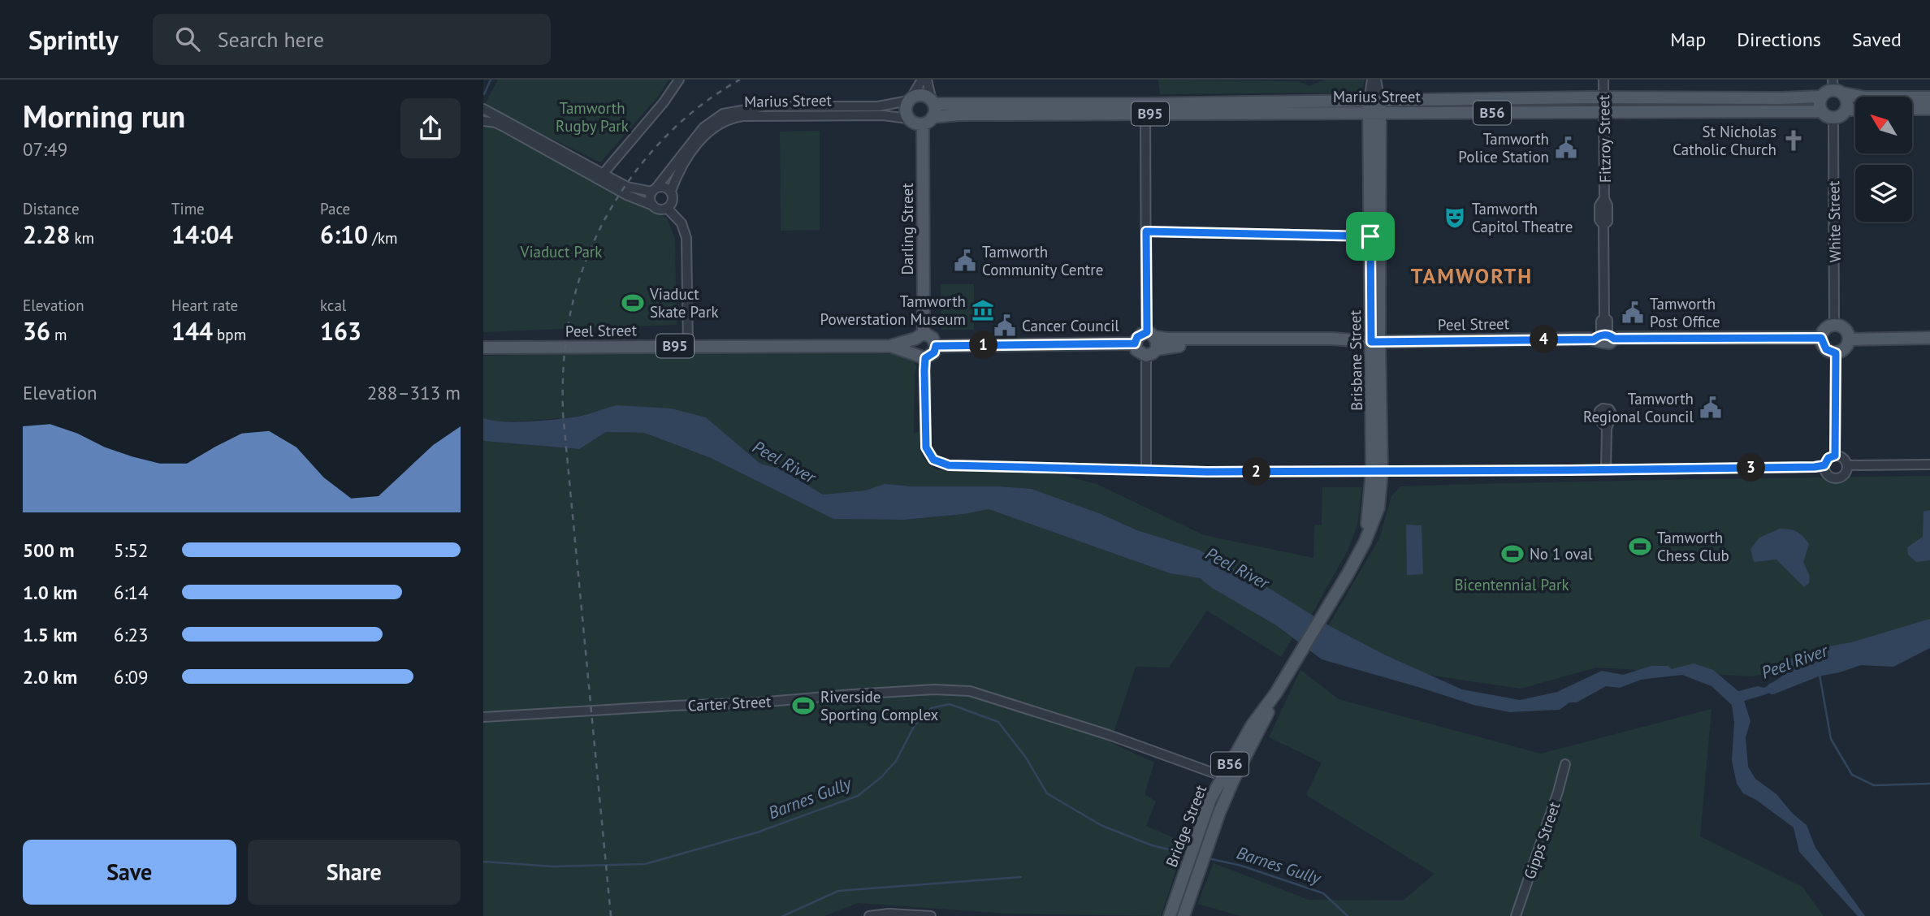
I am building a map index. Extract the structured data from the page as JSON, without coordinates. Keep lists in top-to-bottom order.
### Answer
{
  "streets": {
    "main road": [
      "Marius Street",
      "B56",
      "B95",
      "Darling Street",
      "Peel Street",
      "Brisbane Street",
      "Bridge Street"
    ],
    "street": [
      "Fitzroy Street",
      "White Street",
      "Carter Street",
      "Gipps Street"
    ]
  },
  "crossings": [
    ["Marius Street", "B56"],
    ["Marius Street", "B95"],
    ["Marius Street", "Fitzroy Street"],
    ["Marius Street", "White Street"],
    ["Marius Street", "Darling Street"],
    ["Marius Street", "Brisbane Street"],
    ["B56", "White Street"],
    ["B95", "Darling Street"],
    ["Fitzroy Street", "Peel Street"],
    ["White Street", "Peel Street"],
    ["Darling Street", "Peel Street"],
    ["Peel Street", "Brisbane Street"],
    ["Brisbane Street", "Bridge Street"],
    ["Carter Street", "Bridge Street"]
  ],
  "districts": ["TAMWORTH"],
  "water": ["Peel River", "Barnes Gully"],
  "parks": ["Tamworth Rugby Park", "Viaduct Park", "Bicentennial Park"],
  "places": {
    "church": ["St Nicholas Catholic Church"],
    "public building": [
      "Tamworth Police Station",
      "Tamworth Community Centre",
      "Tamworth Post Office",
      "Cancer Council",
      "Tamworth Regional Council"
    ],
    "theatre": ["Tamworth Capitol Theatre"],
    "sports": [
      "Viaduct Skate Park",
      "Tamworth Chess Club",
      "No 1 oval",
      "Riverside Sporting Complex"
    ],
    "museum": ["Tamworth Powerstation Museum"]
  },
  "north": "top left",
  "page": {
    "header": "Sprintly",
    "search": "Search here",
    "nav": ["Map", "Directions", "Saved"],
    "heading": ["Morning run", "07:49"],
    "stats": [
      ["Distance", "2.28 km"],
      ["Time", "14:04"],
      ["Pace", "6:10 /km"],
      ["Elevation", "36 m"],
      ["Heart rate", "144 bpm"],
      ["kcal", "163"]
    ],
    "pins": [
      "4",
      "1",
      "3",
      "2"
    ],
    "chart": ["Elevation", "288–313 m"],
    "list": [
      {
        "name": "500 m",
        "note": "5:52"
      },
      {
        "name": "1.0 km",
        "note": "6:14"
      },
      {
        "name": "1.5 km",
        "note": "6:23"
      },
      {
        "name": "2.0 km",
        "note": "6:09"
      }
    ],
    "buttons": ["Save", "Share"]
  }
}
